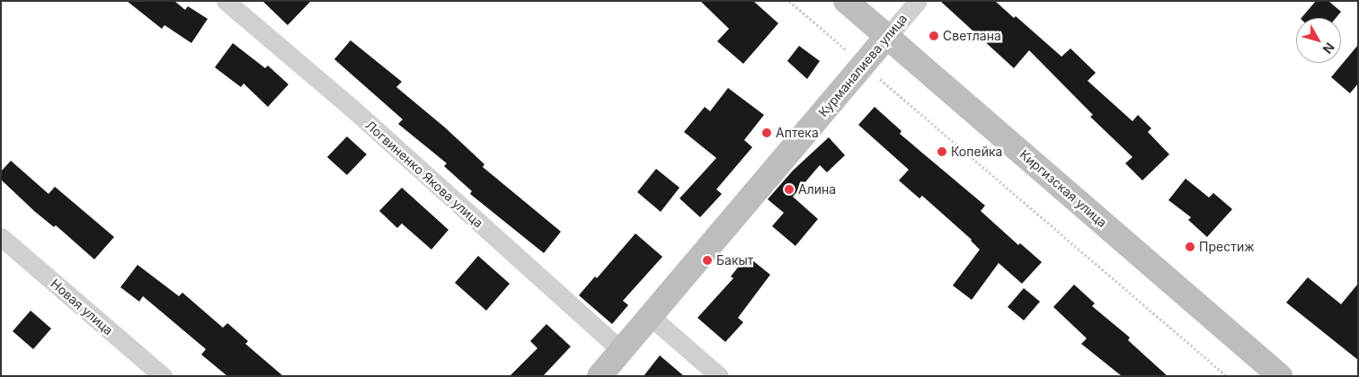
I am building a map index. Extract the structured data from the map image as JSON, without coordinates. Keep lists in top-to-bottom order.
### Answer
{
  "streets": {
    "main road": ["Курманалиева улица", "Киргизская улица"],
    "street": ["Логвиненко Якова улица", "Новая улица"]
  },
  "crossings": [
    ["Курманалиева улица", "Логвиненко Якова улица"],
    ["Курманалиева улица", "Киргизская улица"]
  ],
  "places": [
    "Светлана",
    "Аптека",
    "Копейка",
    "Алина",
    "Престиж",
    "Бакыт"
  ],
  "north": "bottom right"
}
